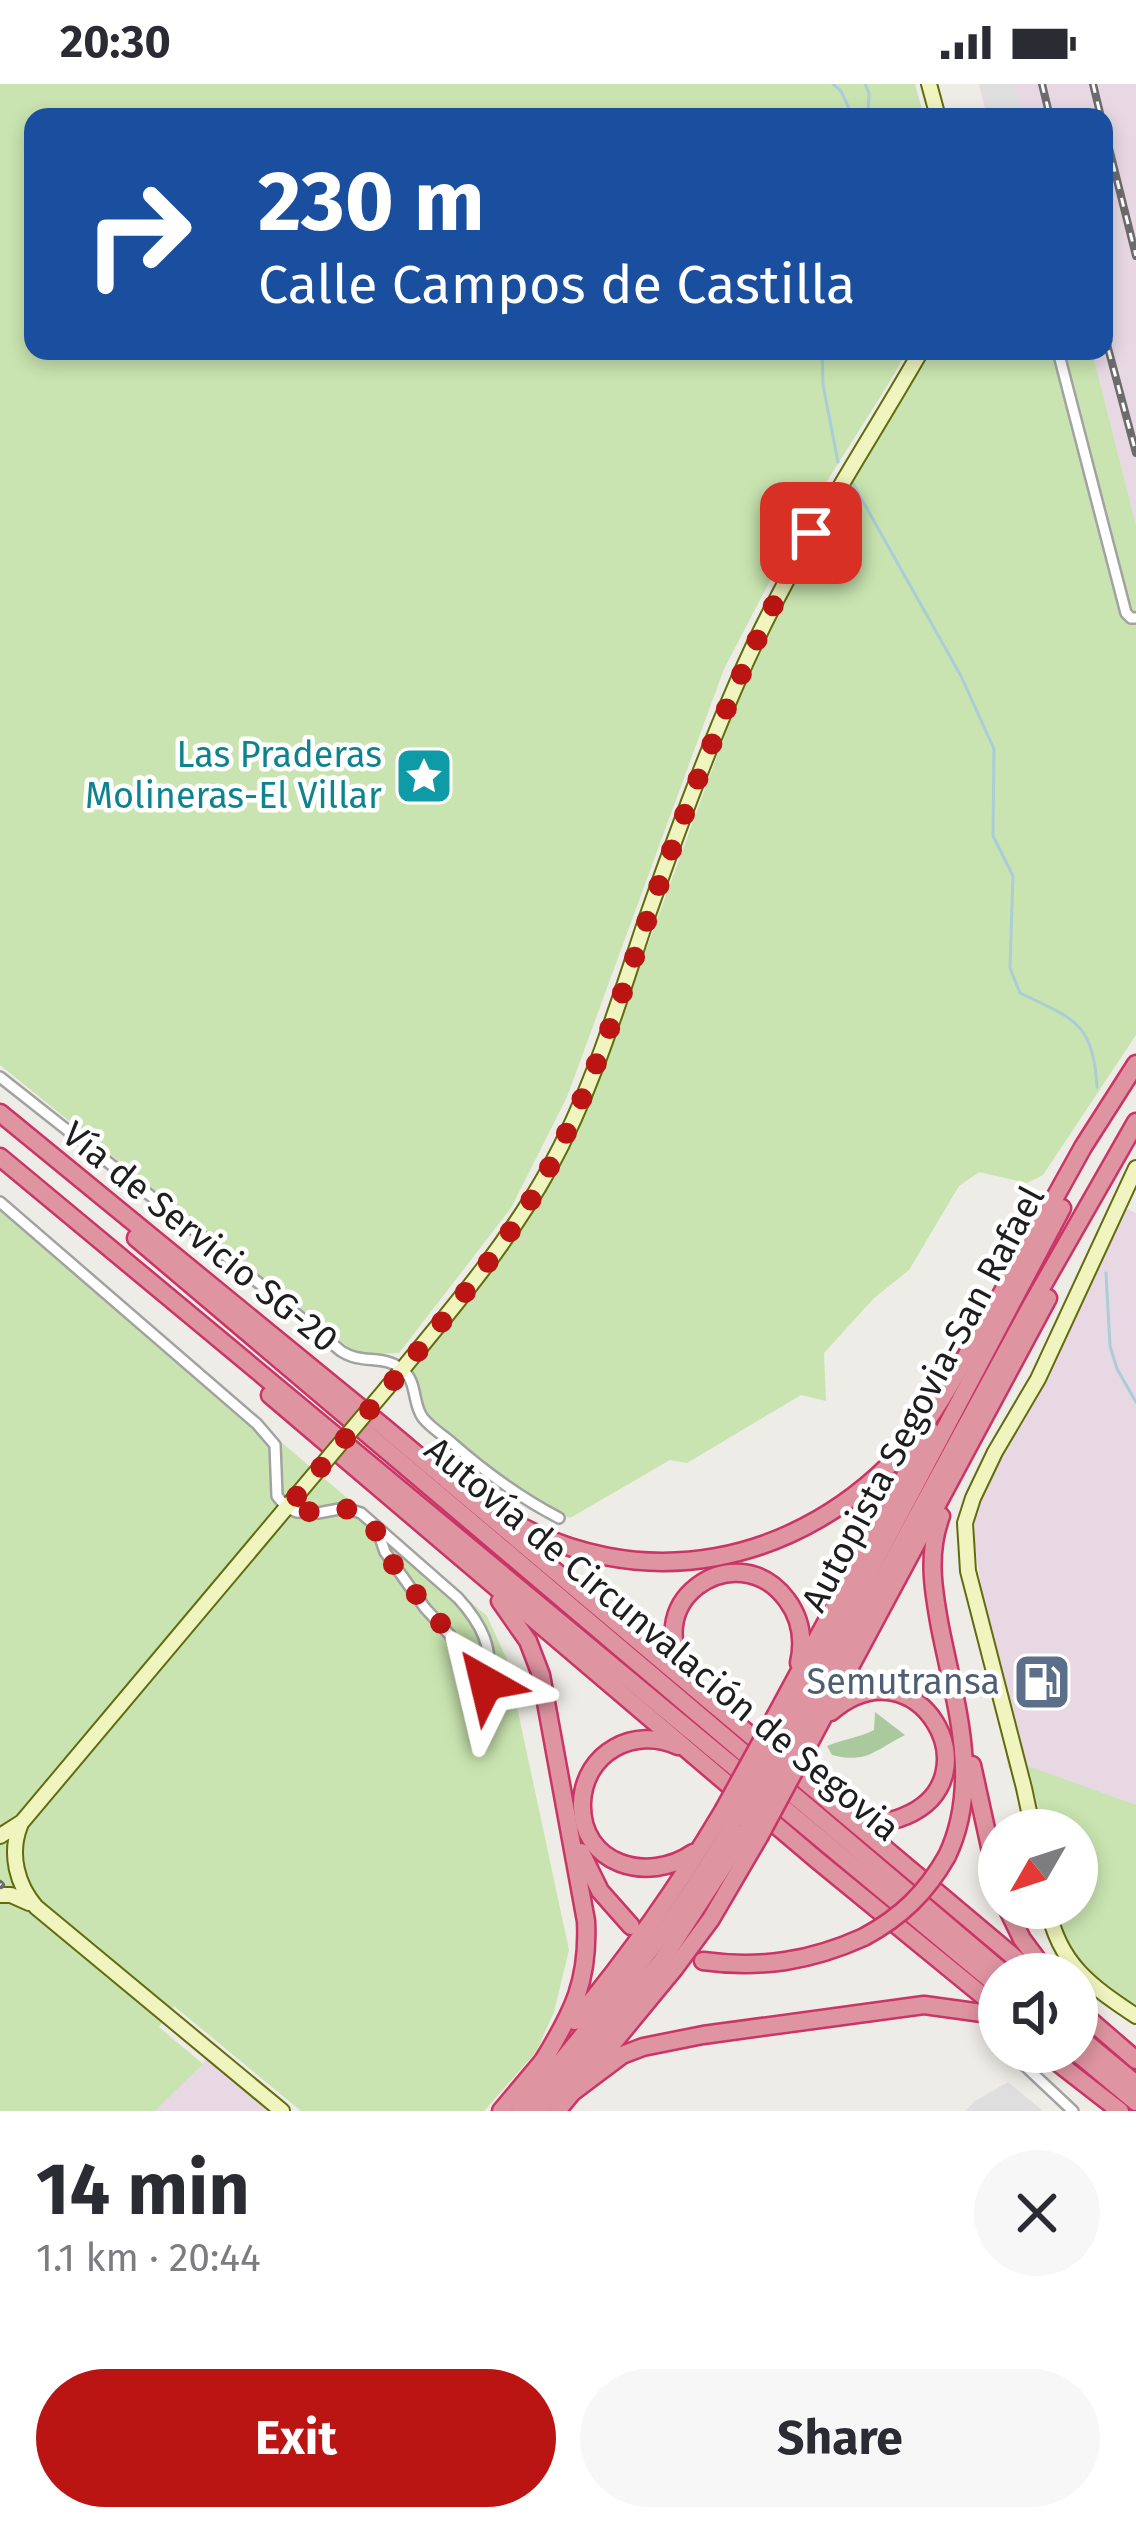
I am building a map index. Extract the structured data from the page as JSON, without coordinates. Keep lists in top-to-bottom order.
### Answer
{
  "streets": {
    "highway": ["Autopista Segovia-San Rafael", "Autovía de Circunvalación de Segovia"],
    "street": ["Vía de Servicio SG-20"]
  },
  "places": {
    "place": ["Las Praderas Molineras-El Villar"],
    "fuel station": ["Semutransa"]
  },
  "north": "bottom left",
  "page": {
    "status": "20:30",
    "turn": ["230 m", "Calle Campos de Castilla"],
    "heading": ["14 min", "1.1 km · 20:44"],
    "buttons": ["Exit", "Share"]
  }
}
